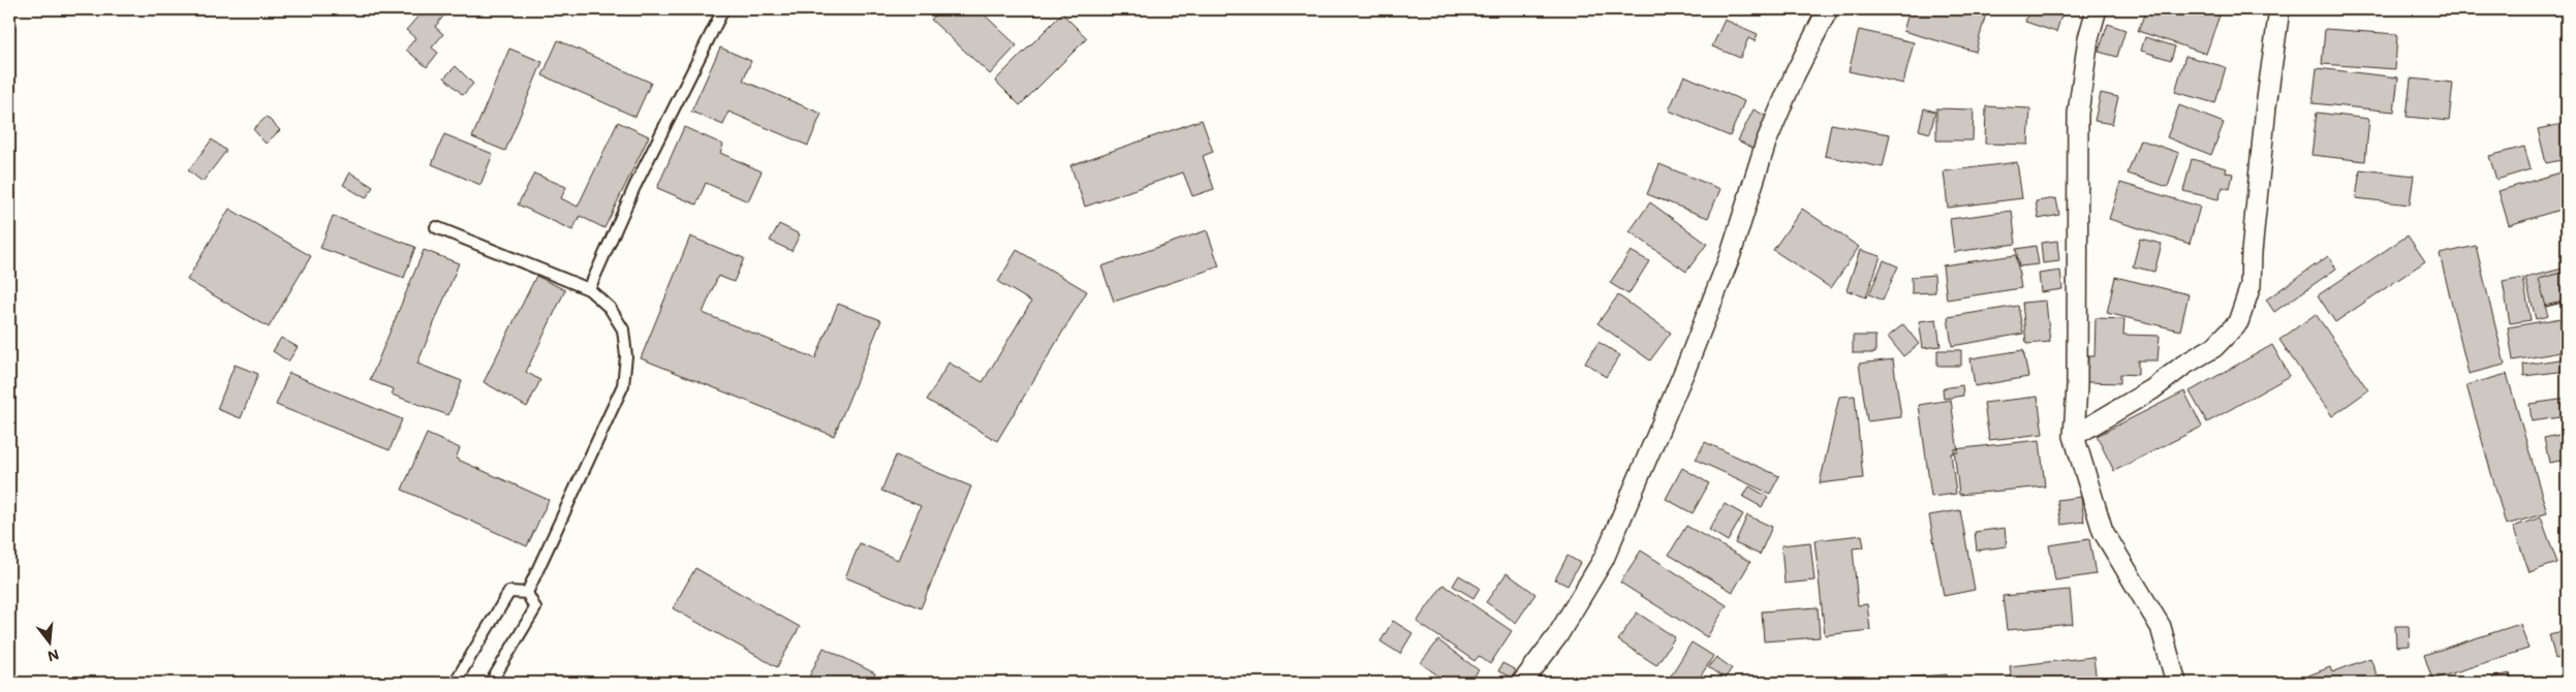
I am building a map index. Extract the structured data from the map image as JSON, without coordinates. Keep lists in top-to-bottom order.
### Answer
{
  "north": "bottom"
}
